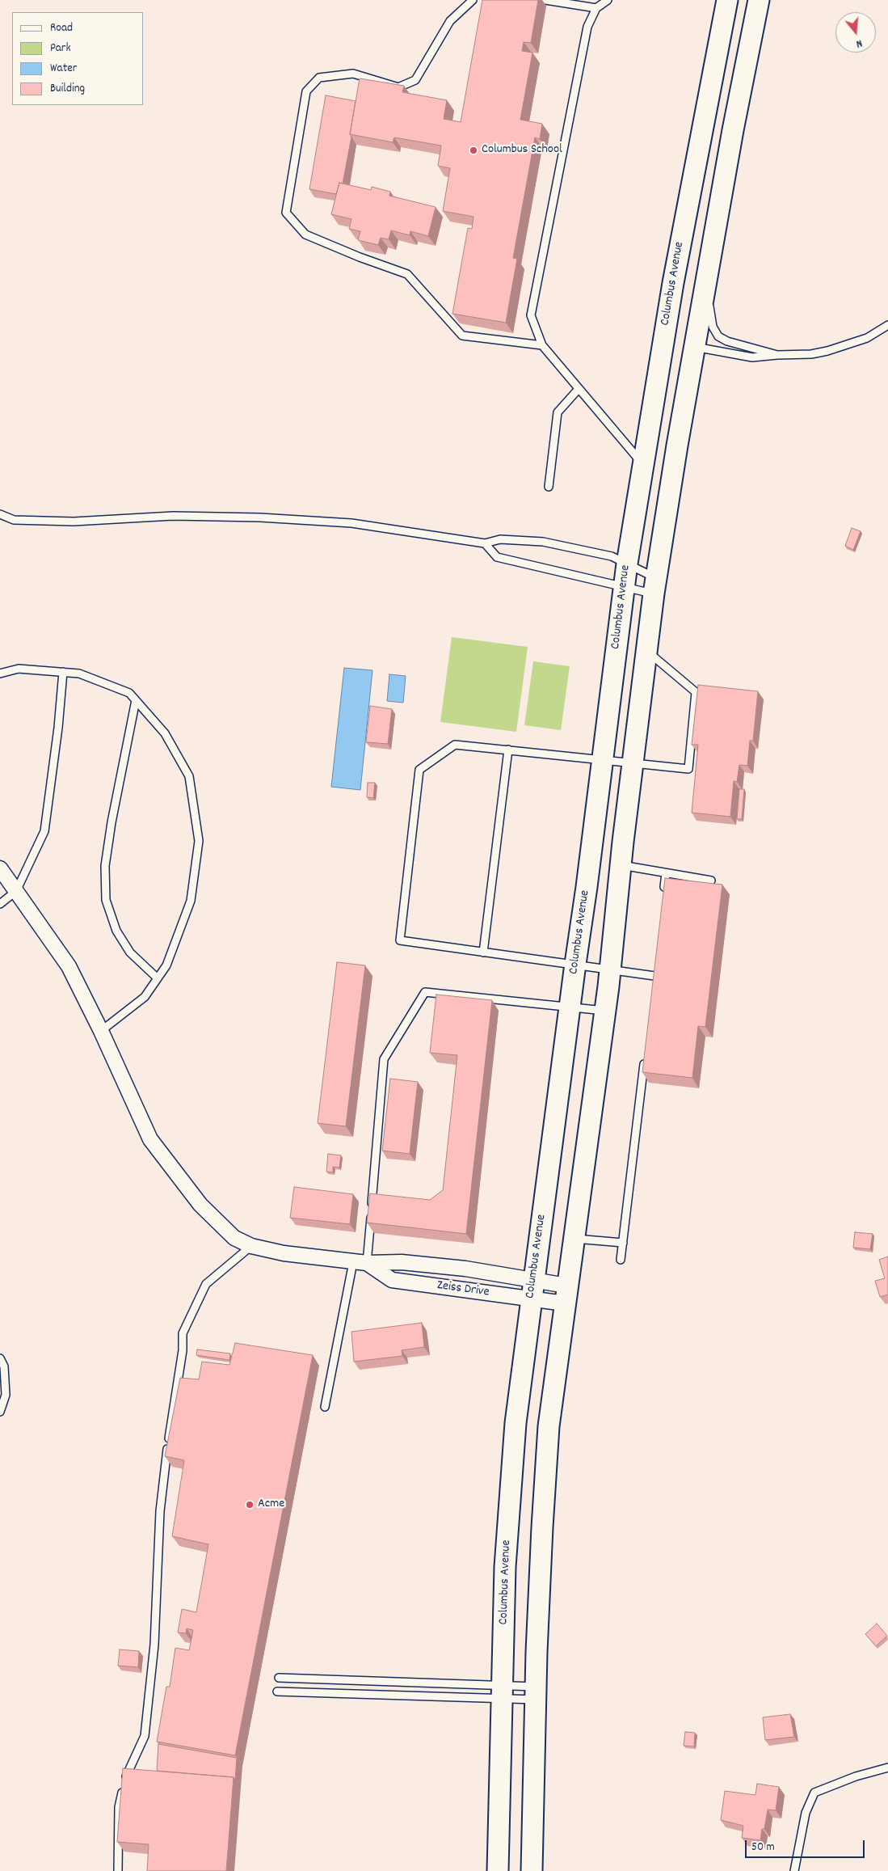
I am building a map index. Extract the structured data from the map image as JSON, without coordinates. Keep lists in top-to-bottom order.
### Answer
{
  "streets": {
    "street": ["Columbus Avenue", "Zeiss Drive"]
  },
  "crossings": [
    ["Columbus Avenue", "Zeiss Drive"]
  ],
  "places": ["Columbus School", "Acme"],
  "legend": [
    "Road",
    "Park",
    "Water",
    "Building"
  ],
  "scale_bar": "50 m",
  "north": "bottom"
}
